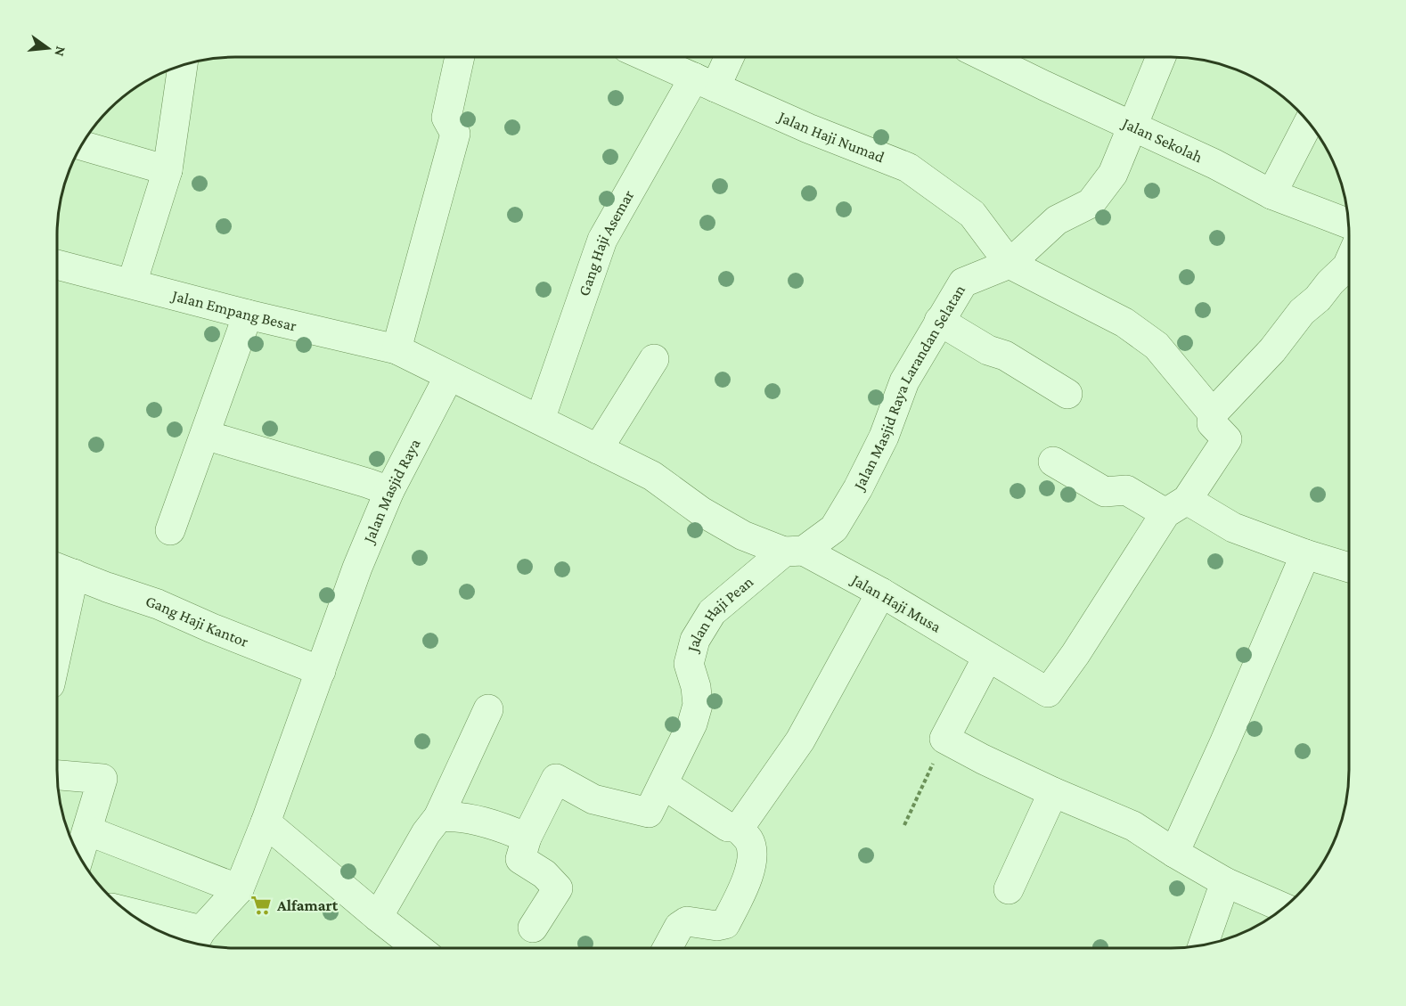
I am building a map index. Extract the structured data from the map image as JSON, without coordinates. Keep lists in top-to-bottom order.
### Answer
{
  "streets": {
    "street": [
      "Jalan Haji Numad",
      "Jalan Sekolah",
      "Gang Haji Asemar",
      "Jalan Empang Besar",
      "Jalan Masjid Raya Larandan Selatan",
      "Jalan Masjid Raya",
      "Jalan Haji Musa",
      "Jalan Haji Pean",
      "Gang Haji Kantor"
    ]
  },
  "crossings": [
    ["Jalan Haji Numad", "Gang Haji Asemar"],
    ["Jalan Haji Numad", "Jalan Masjid Raya Larandan Selatan"],
    ["Jalan Sekolah", "Jalan Masjid Raya Larandan Selatan"],
    ["Jalan Empang Besar", "Jalan Masjid Raya"],
    ["Jalan Masjid Raya Larandan Selatan", "Jalan Haji Musa"],
    ["Jalan Masjid Raya Larandan Selatan", "Jalan Haji Pean"],
    ["Jalan Masjid Raya", "Gang Haji Kantor"],
    ["Jalan Haji Musa", "Jalan Haji Pean"]
  ],
  "places": {
    "supermarket": ["Alfamart"]
  },
  "north": "right"
}
